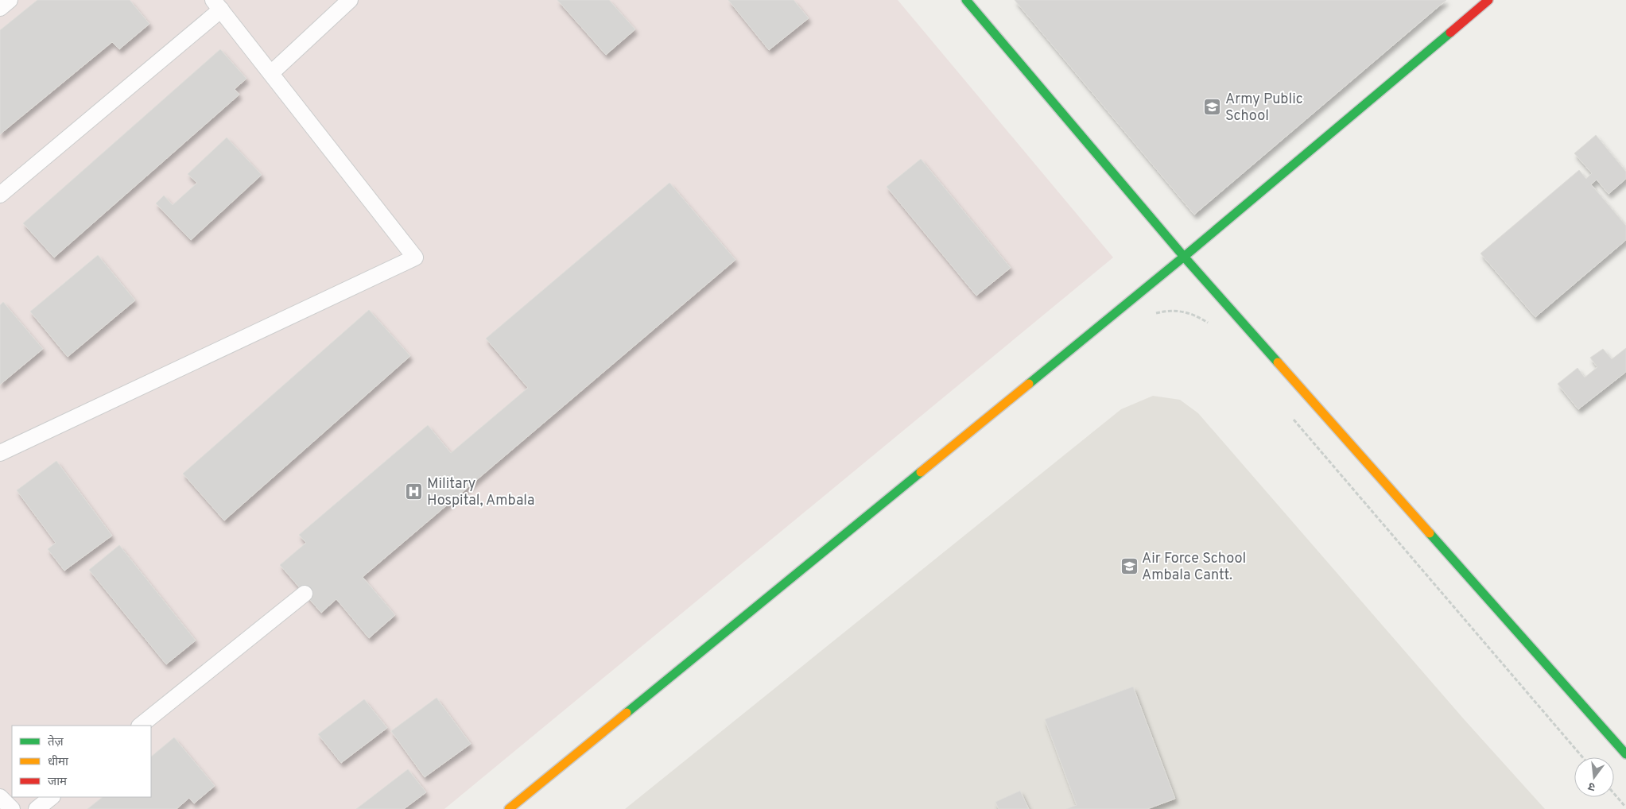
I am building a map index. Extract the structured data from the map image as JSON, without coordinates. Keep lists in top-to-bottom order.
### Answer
{
  "places": {
    "school or university": ["Army Public School", "Air Force School Ambala Cantt."],
    "hospital": ["Military Hospital, Ambala"]
  },
  "legend": ["तेज़", "धीमा", "जाम"],
  "north": "bottom"
}
